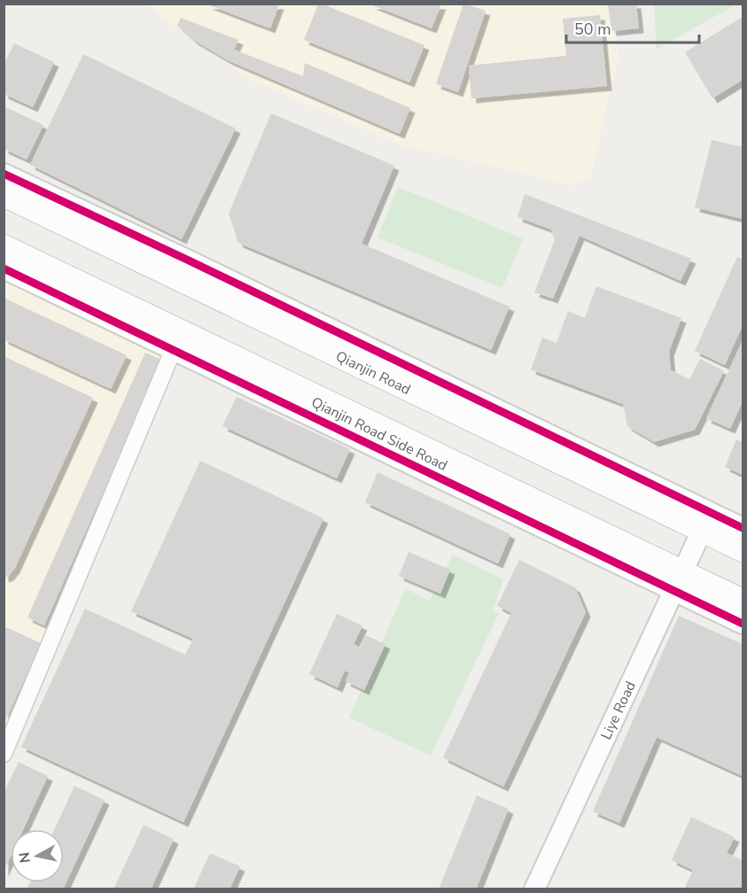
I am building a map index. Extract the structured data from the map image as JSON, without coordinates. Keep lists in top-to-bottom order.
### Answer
{
  "streets": {
    "main road": ["Qianjin Road"],
    "street": ["Liye Road"],
    "cycle path": ["Qianjin Road Side Road"]
  },
  "crossings": [
    ["Qianjin Road", "Liye Road"]
  ],
  "scale_bar": "50 m",
  "north": "left"
}
